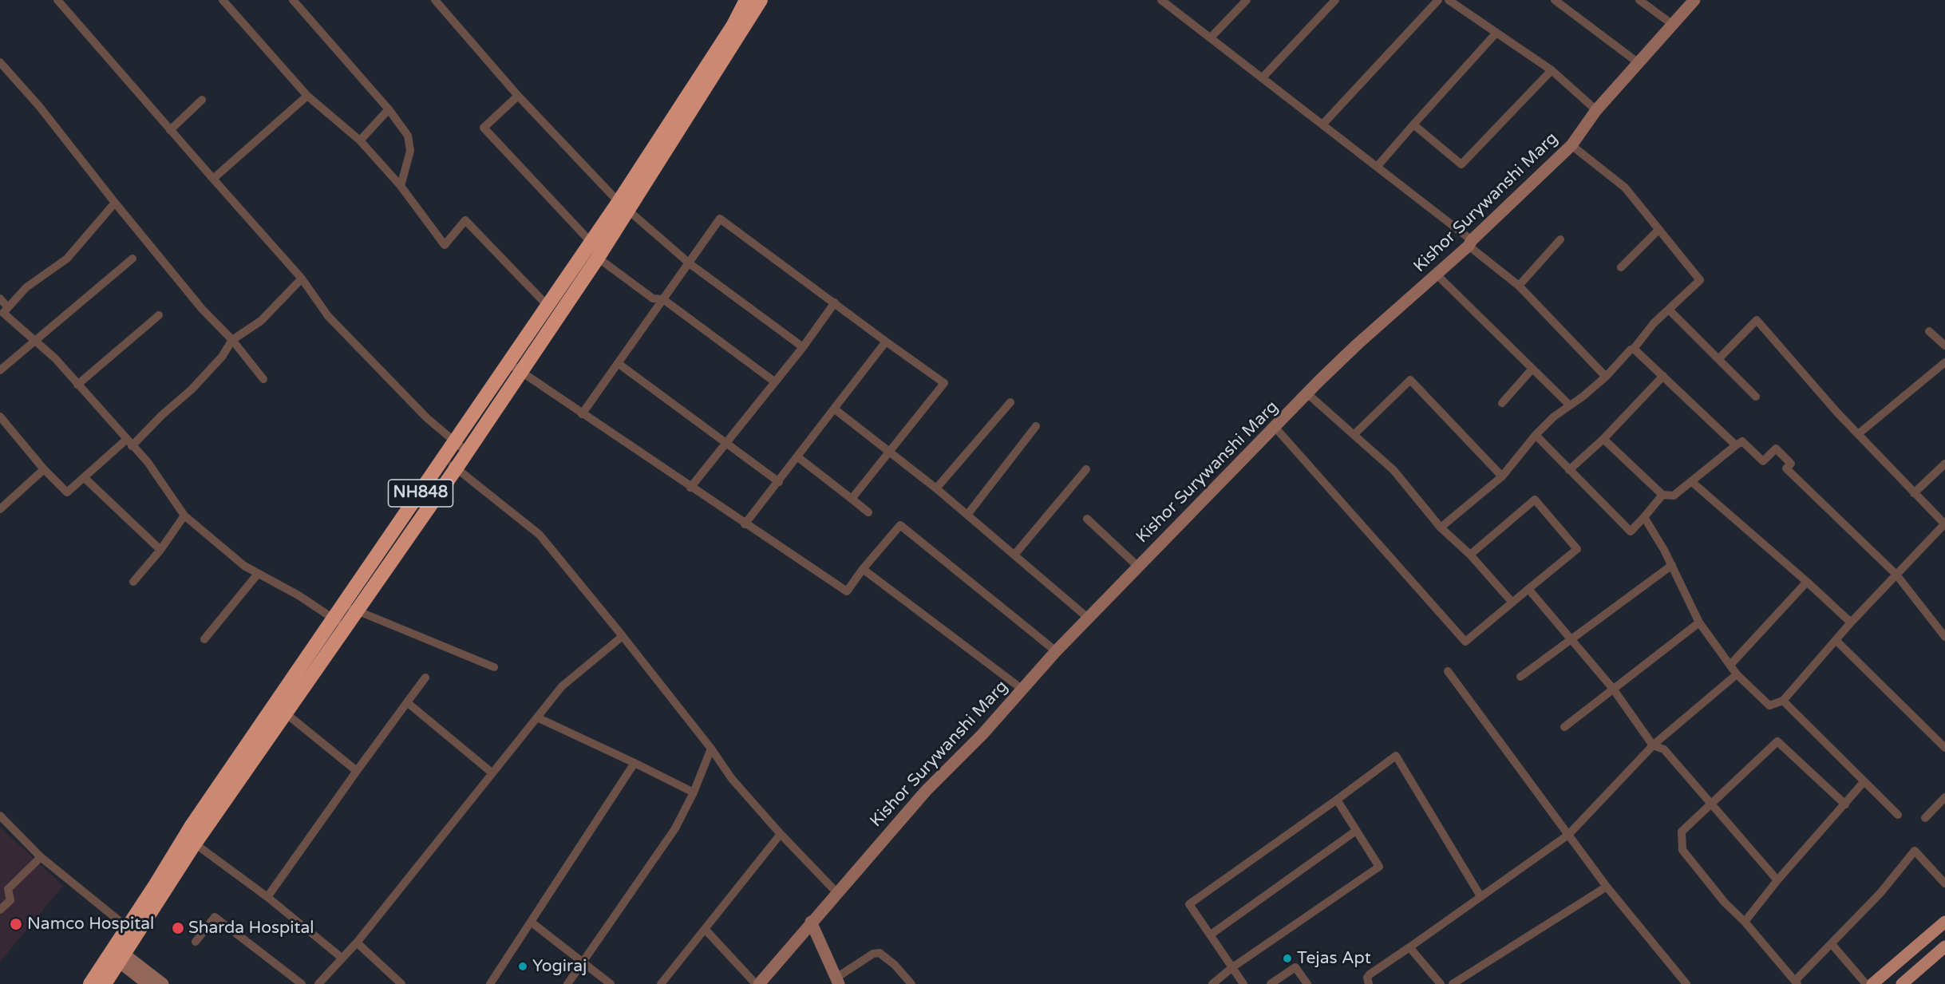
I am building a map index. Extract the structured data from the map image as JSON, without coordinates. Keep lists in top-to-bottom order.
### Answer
{
  "streets": {
    "highway": ["NH848"],
    "street": ["Kishor Surywanshi Marg"]
  },
  "places": [
    "Namco Hospital",
    "Sharda Hospital",
    "Tejas Apt",
    "Yogiraj"
  ]
}
